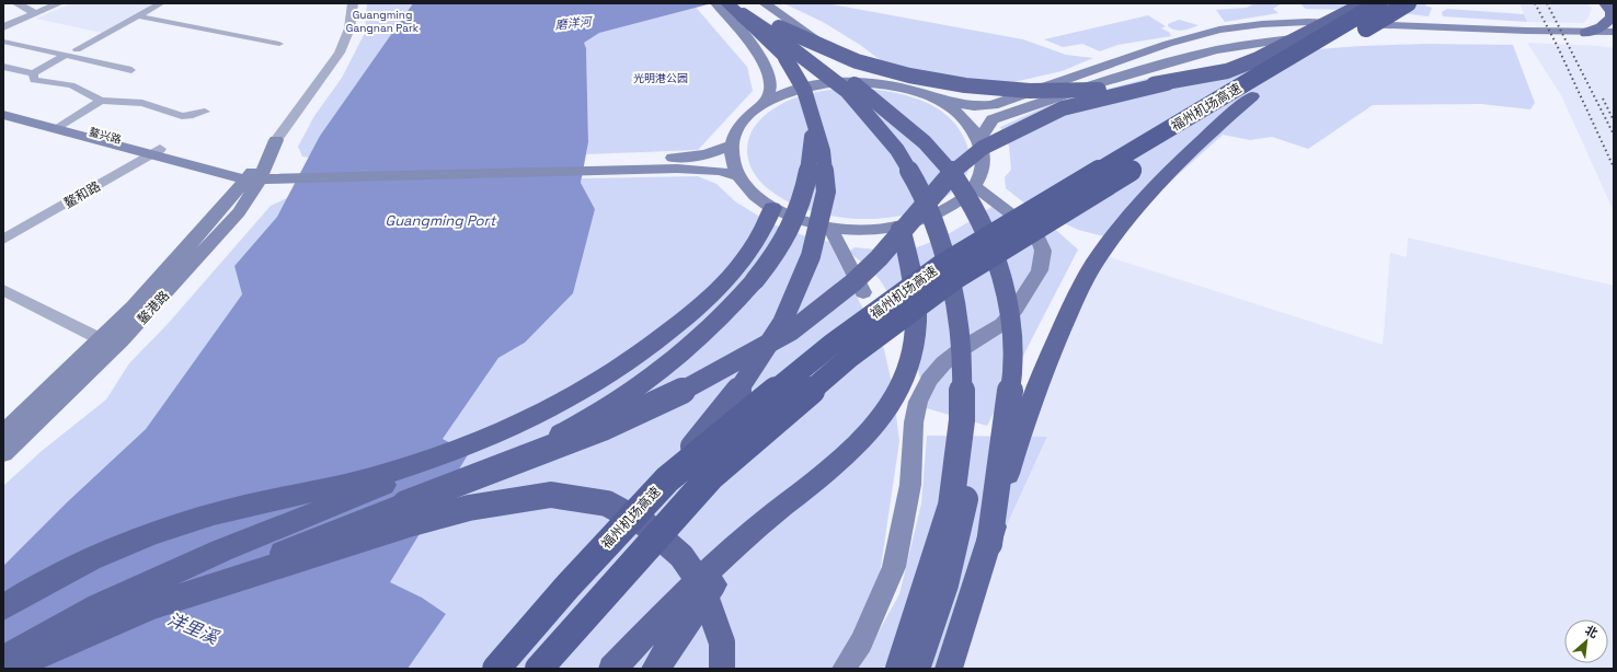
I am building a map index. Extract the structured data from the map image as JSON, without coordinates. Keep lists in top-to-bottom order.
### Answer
{
  "streets": {
    "highway": ["福州机场高速"],
    "main road": ["鳌兴路", "鳌港路"],
    "street": ["鳌和路"]
  },
  "crossings": [
    ["鳌兴路", "鳌和路"],
    ["鳌兴路", "鳌港路"]
  ],
  "water": ["磨洋河", "Guangming Port", "洋里溪"],
  "parks": ["Guangming Gangnan Park", "光明港公园"],
  "north": "top right"
}
